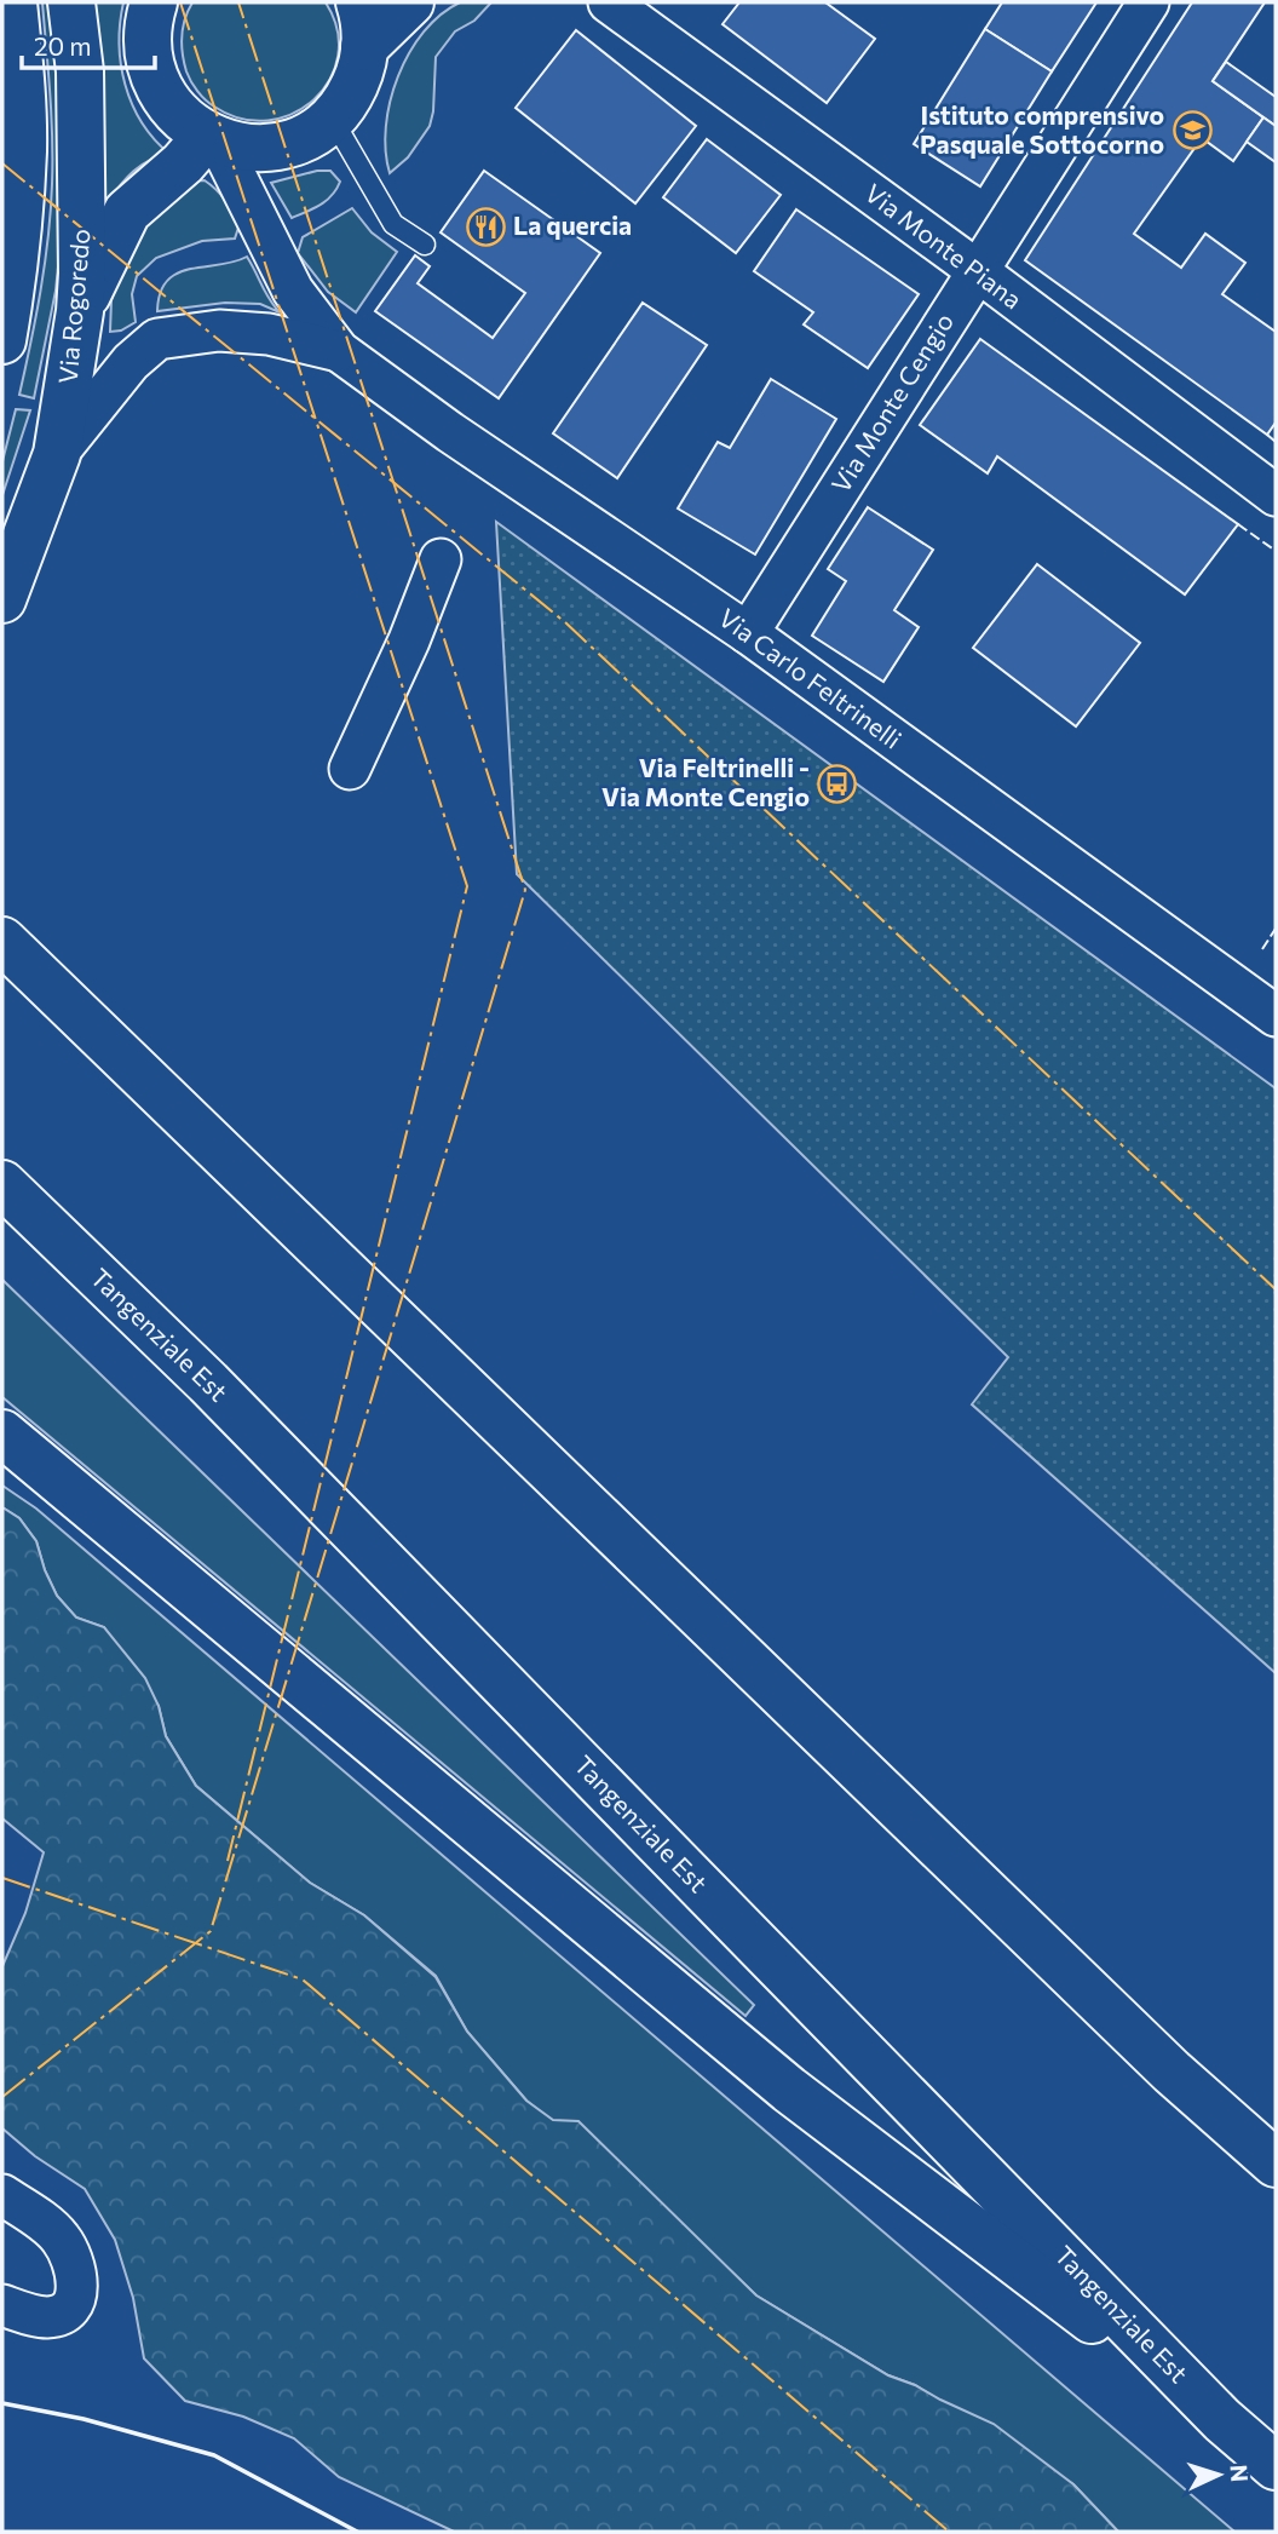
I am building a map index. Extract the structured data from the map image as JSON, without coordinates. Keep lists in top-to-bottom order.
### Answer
{
  "streets": {
    "main road": ["Via Rogoredo", "Tangenziale Est"],
    "street": ["Via Monte Piana", "Via Monte Cengio", "Via Carlo Feltrinelli"]
  },
  "crossings": [
    ["Via Monte Piana", "Via Monte Cengio"],
    ["Via Rogoredo", "Via Carlo Feltrinelli"],
    ["Via Monte Cengio", "Via Carlo Feltrinelli"]
  ],
  "places": {
    "school or university": ["Istituto comprensivo Pasquale Sottocorno"],
    "restaurant": ["La quercia"],
    "bus stop": ["Via Feltrinelli - Via Monte Cengio"]
  },
  "scale_bar": "20 m",
  "north": "right"
}
